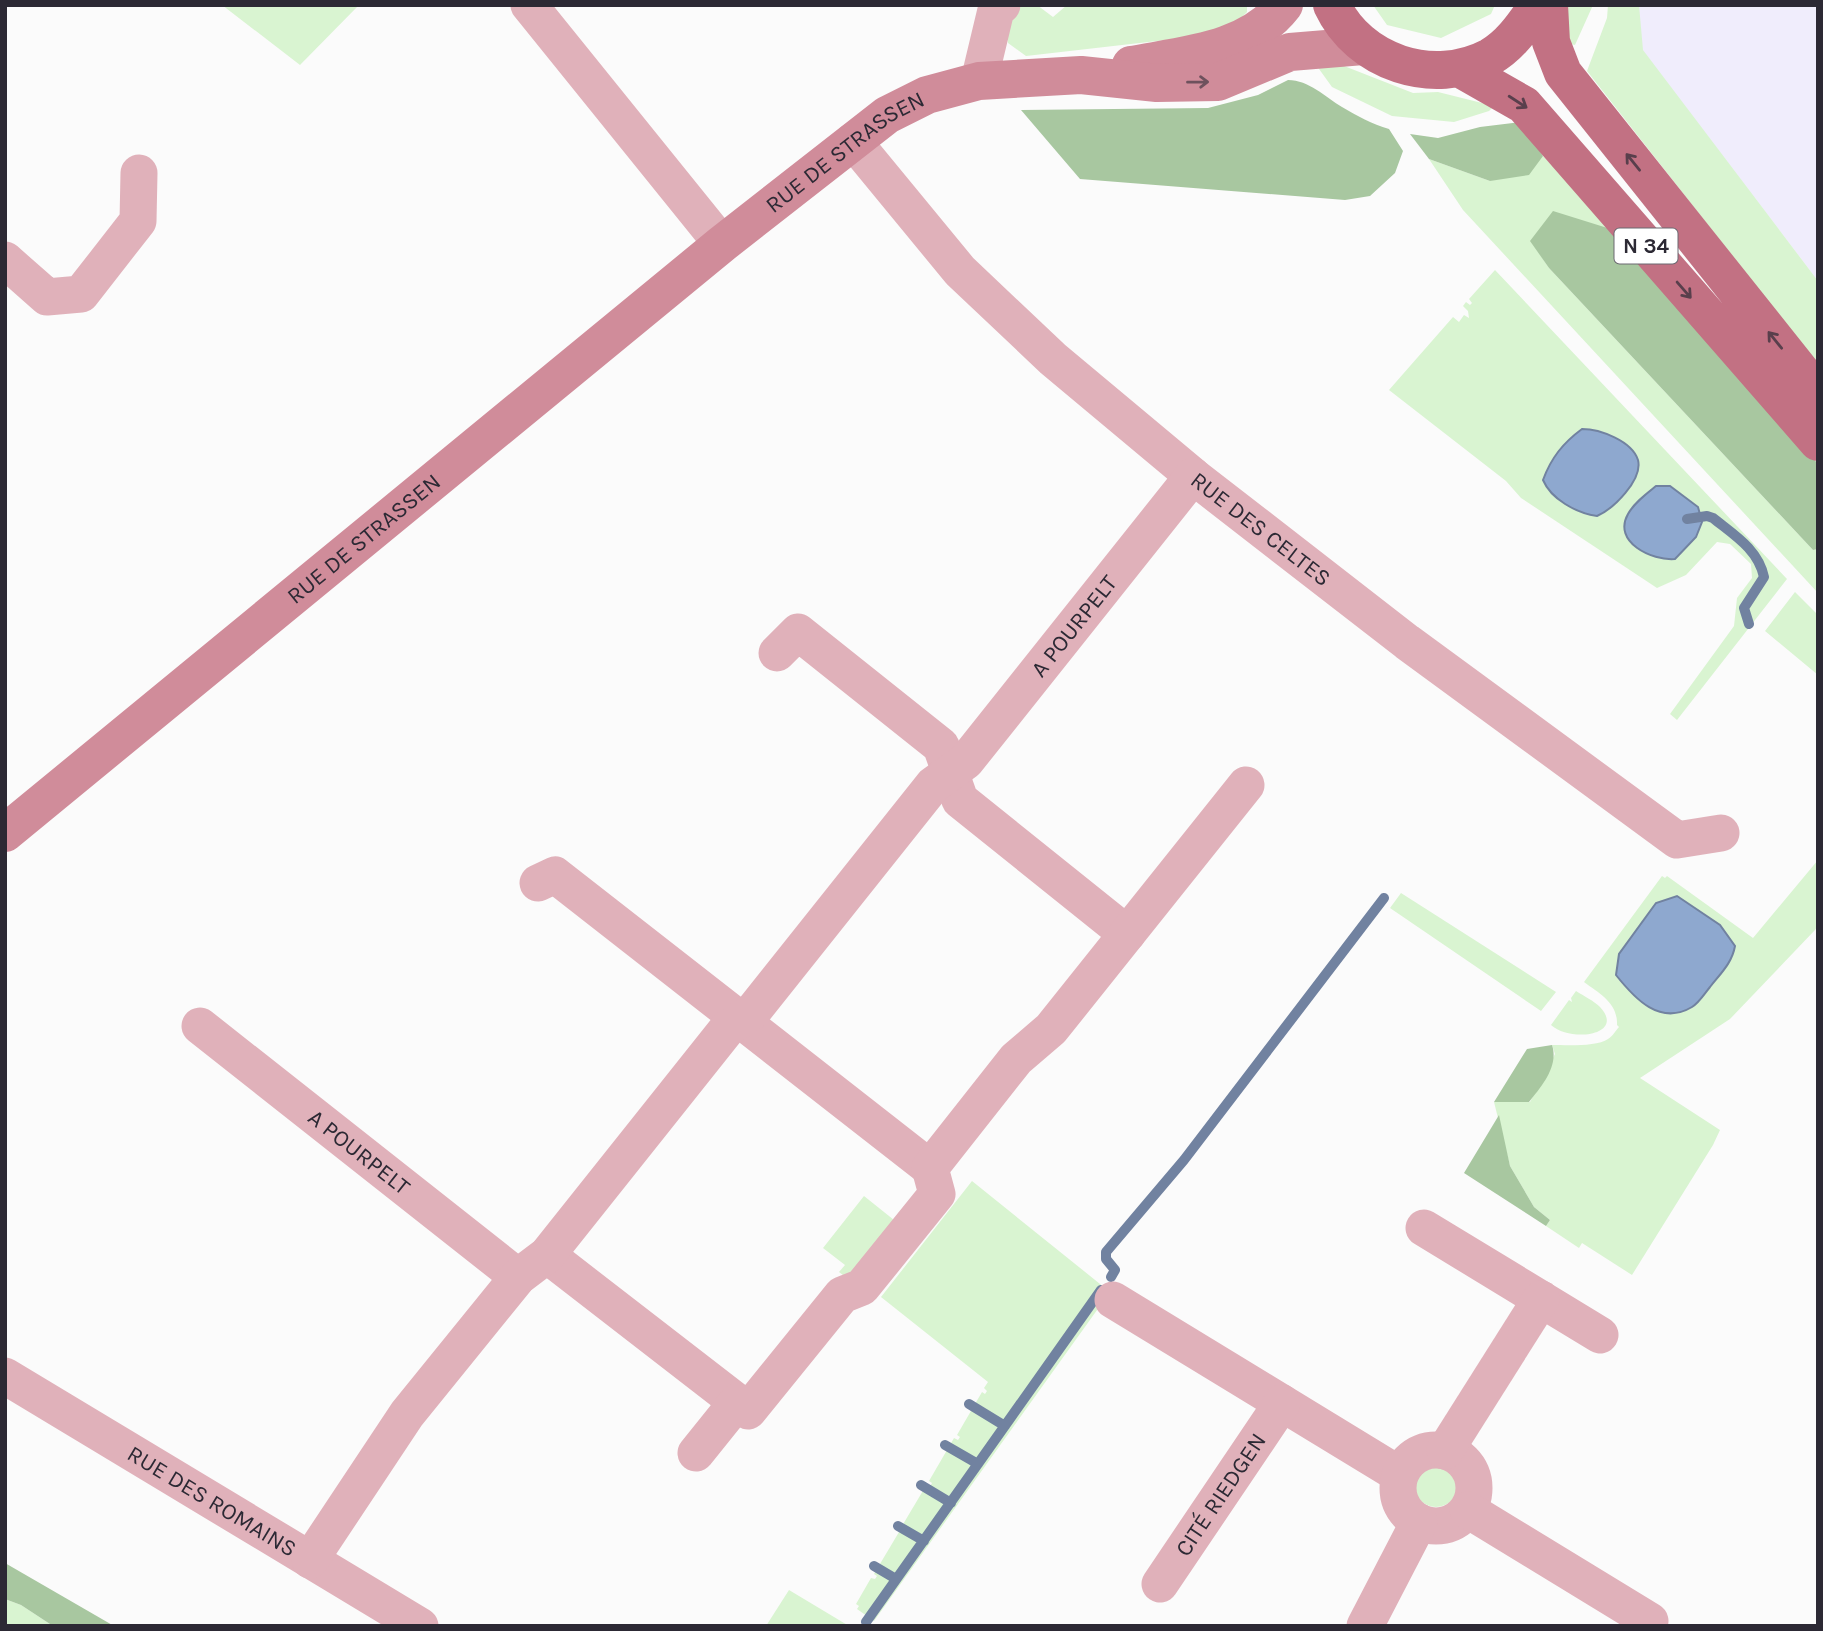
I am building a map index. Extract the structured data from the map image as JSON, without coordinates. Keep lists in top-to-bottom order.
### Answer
{
  "streets": {
    "main road": ["RUE DE STRASSEN", "N 34"],
    "street": [
      "RUE DES CELTES",
      "A POURPELT",
      "CITÉ RIEDGEN",
      "RUE DES ROMAINS"
    ]
  },
  "crossings": [
    ["RUE DE STRASSEN", "RUE DES CELTES"],
    ["RUE DES CELTES", "A POURPELT"],
    ["A POURPELT", "RUE DES ROMAINS"]
  ]
}
